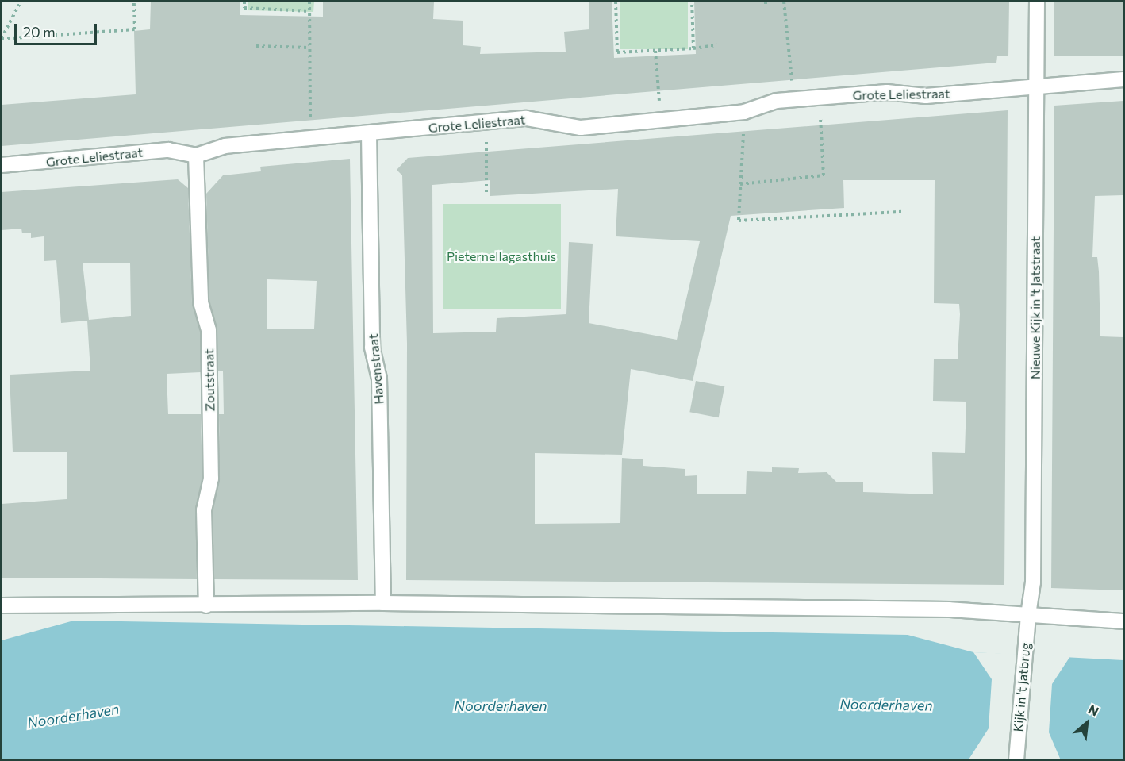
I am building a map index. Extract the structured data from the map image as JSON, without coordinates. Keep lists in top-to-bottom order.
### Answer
{
  "streets": {
    "street": [
      "Grote Leliestraat",
      "Nieuwe Kijk in 't Jatstraat",
      "Havenstraat",
      "Zoutstraat",
      "Kijk in 't Jatbrug"
    ]
  },
  "crossings": [
    ["Grote Leliestraat", "Nieuwe Kijk in 't Jatstraat"],
    ["Grote Leliestraat", "Havenstraat"],
    ["Grote Leliestraat", "Zoutstraat"],
    ["Nieuwe Kijk in 't Jatstraat", "Kijk in 't Jatbrug"]
  ],
  "water": ["Noorderhaven"],
  "parks": ["Pieternellagasthuis"],
  "scale_bar": "20 m",
  "north": "top right"
}
